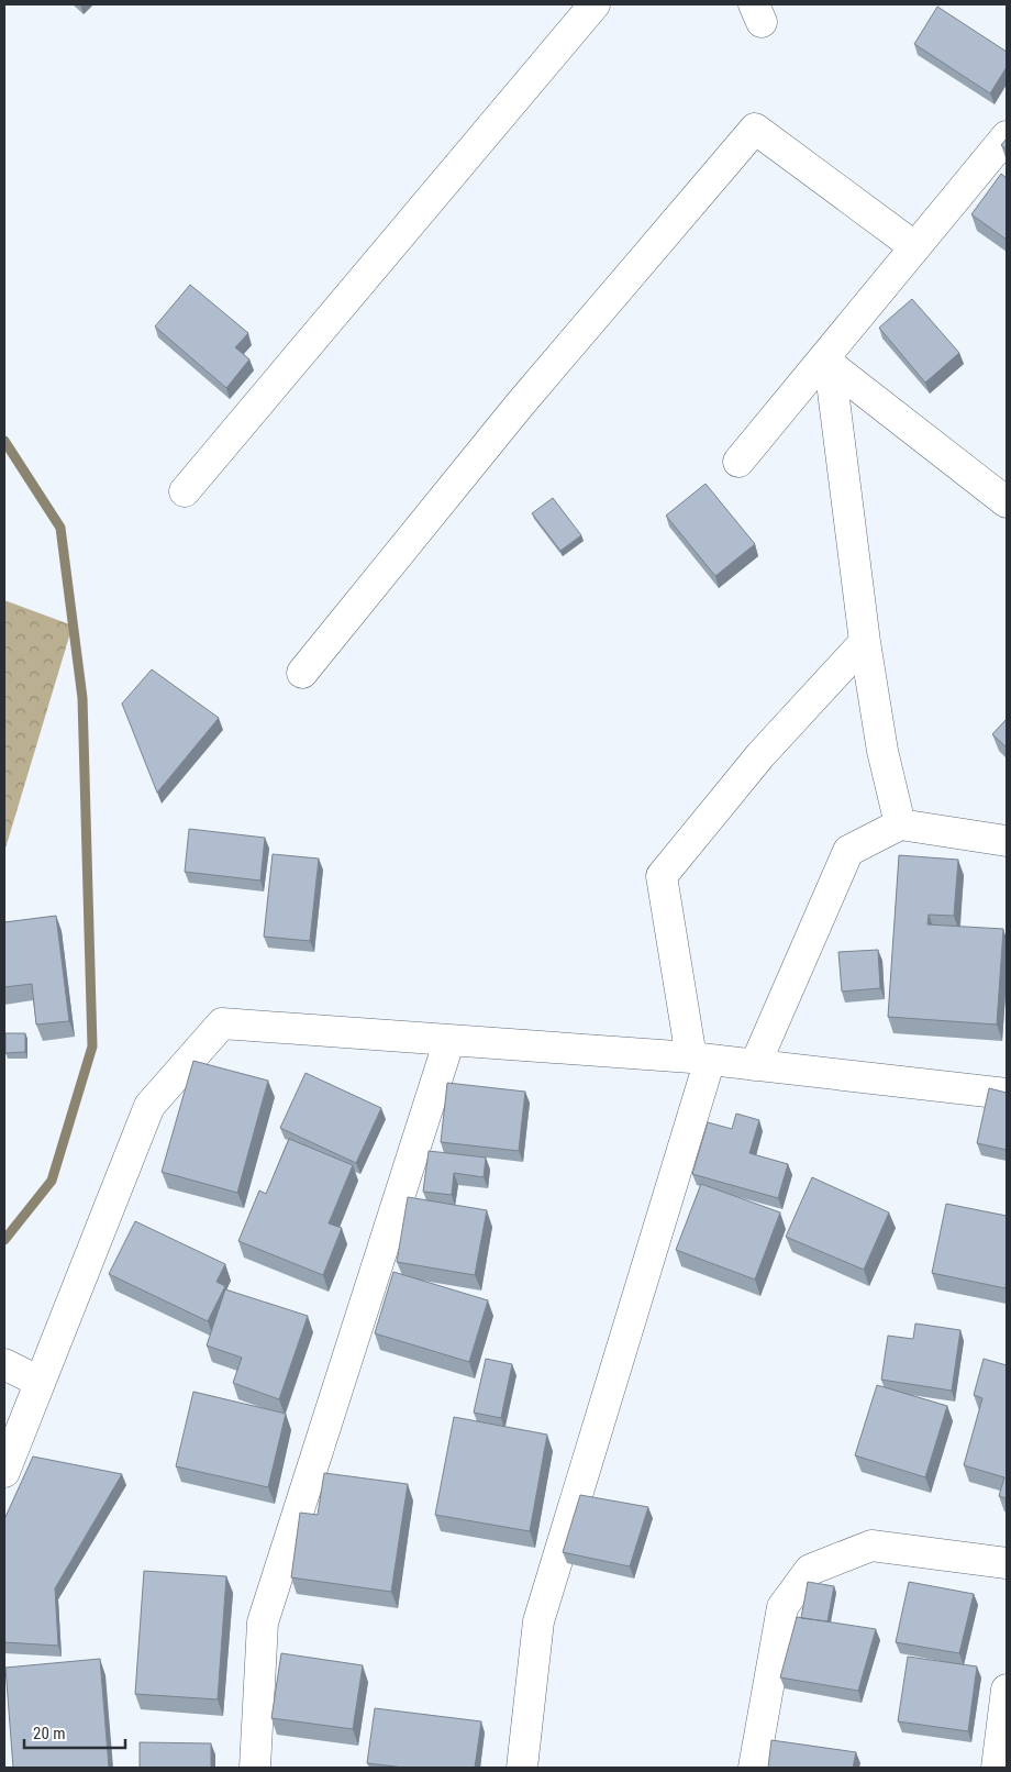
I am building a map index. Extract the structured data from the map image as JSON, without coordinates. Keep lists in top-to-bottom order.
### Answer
{
  "scale_bar": "20 m"
}
